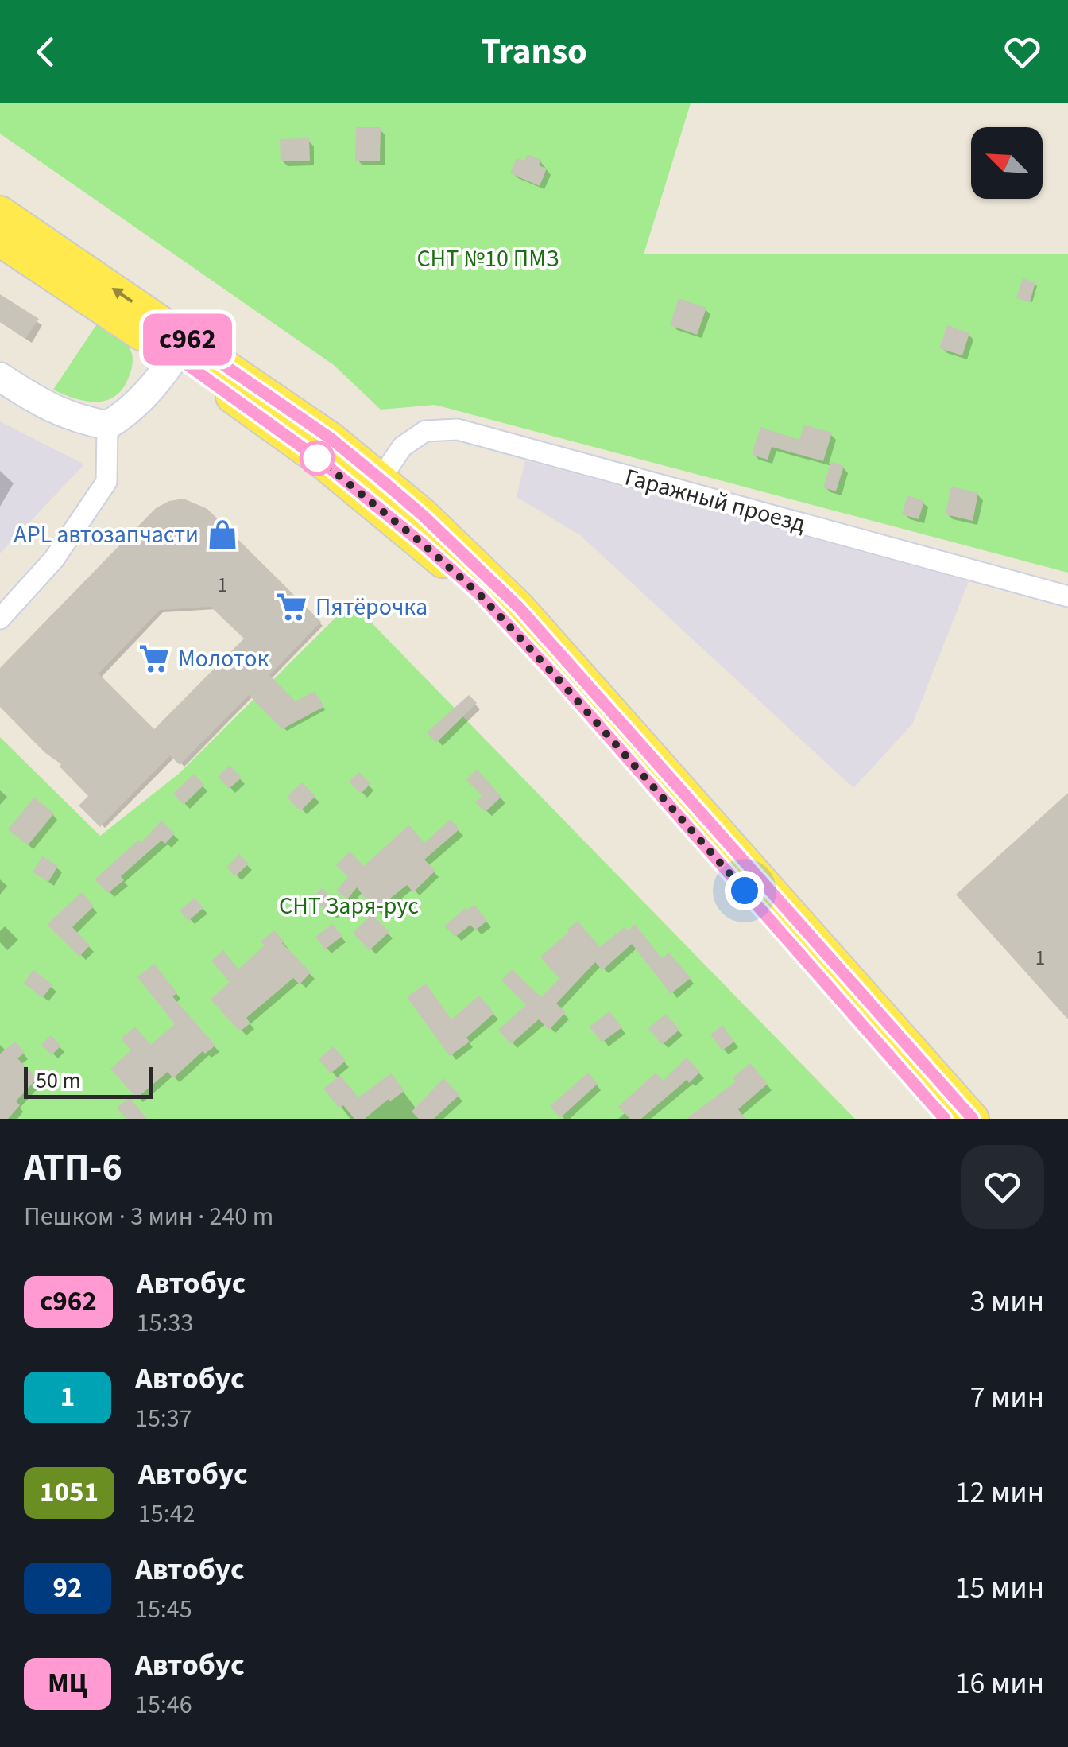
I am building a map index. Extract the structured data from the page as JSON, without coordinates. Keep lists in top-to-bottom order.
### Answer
{
  "streets": {
    "street": ["Гаражный проезд"]
  },
  "parks": ["СНТ №10 ПМЗ", "СНТ Заря-рус"],
  "places": {
    "shop": ["APL автозапчасти"],
    "supermarket": ["Пятёрочка", "Молоток"]
  },
  "lines": ["bus line с962"],
  "house_numbers": ["1", "1"],
  "scale_bar": "50 m",
  "north": "top left",
  "page": {
    "header": "Transo",
    "on_map": "с962",
    "scale": "50 m",
    "heading": ["АТП-6", "Пешком · 3 мин · 240 m"],
    "list": [
      {
        "mark": "с962",
        "name": "Автобус",
        "note": "15:33",
        "value": "3 мин"
      },
      {
        "mark": "1",
        "name": "Автобус",
        "note": "15:37",
        "value": "7 мин"
      },
      {
        "mark": "1051",
        "name": "Автобус",
        "note": "15:42",
        "value": "12 мин"
      },
      {
        "mark": "92",
        "name": "Автобус",
        "note": "15:45",
        "value": "15 мин"
      },
      {
        "mark": "МЦ",
        "name": "Автобус",
        "note": "15:46",
        "value": "16 мин"
      }
    ]
  }
}
